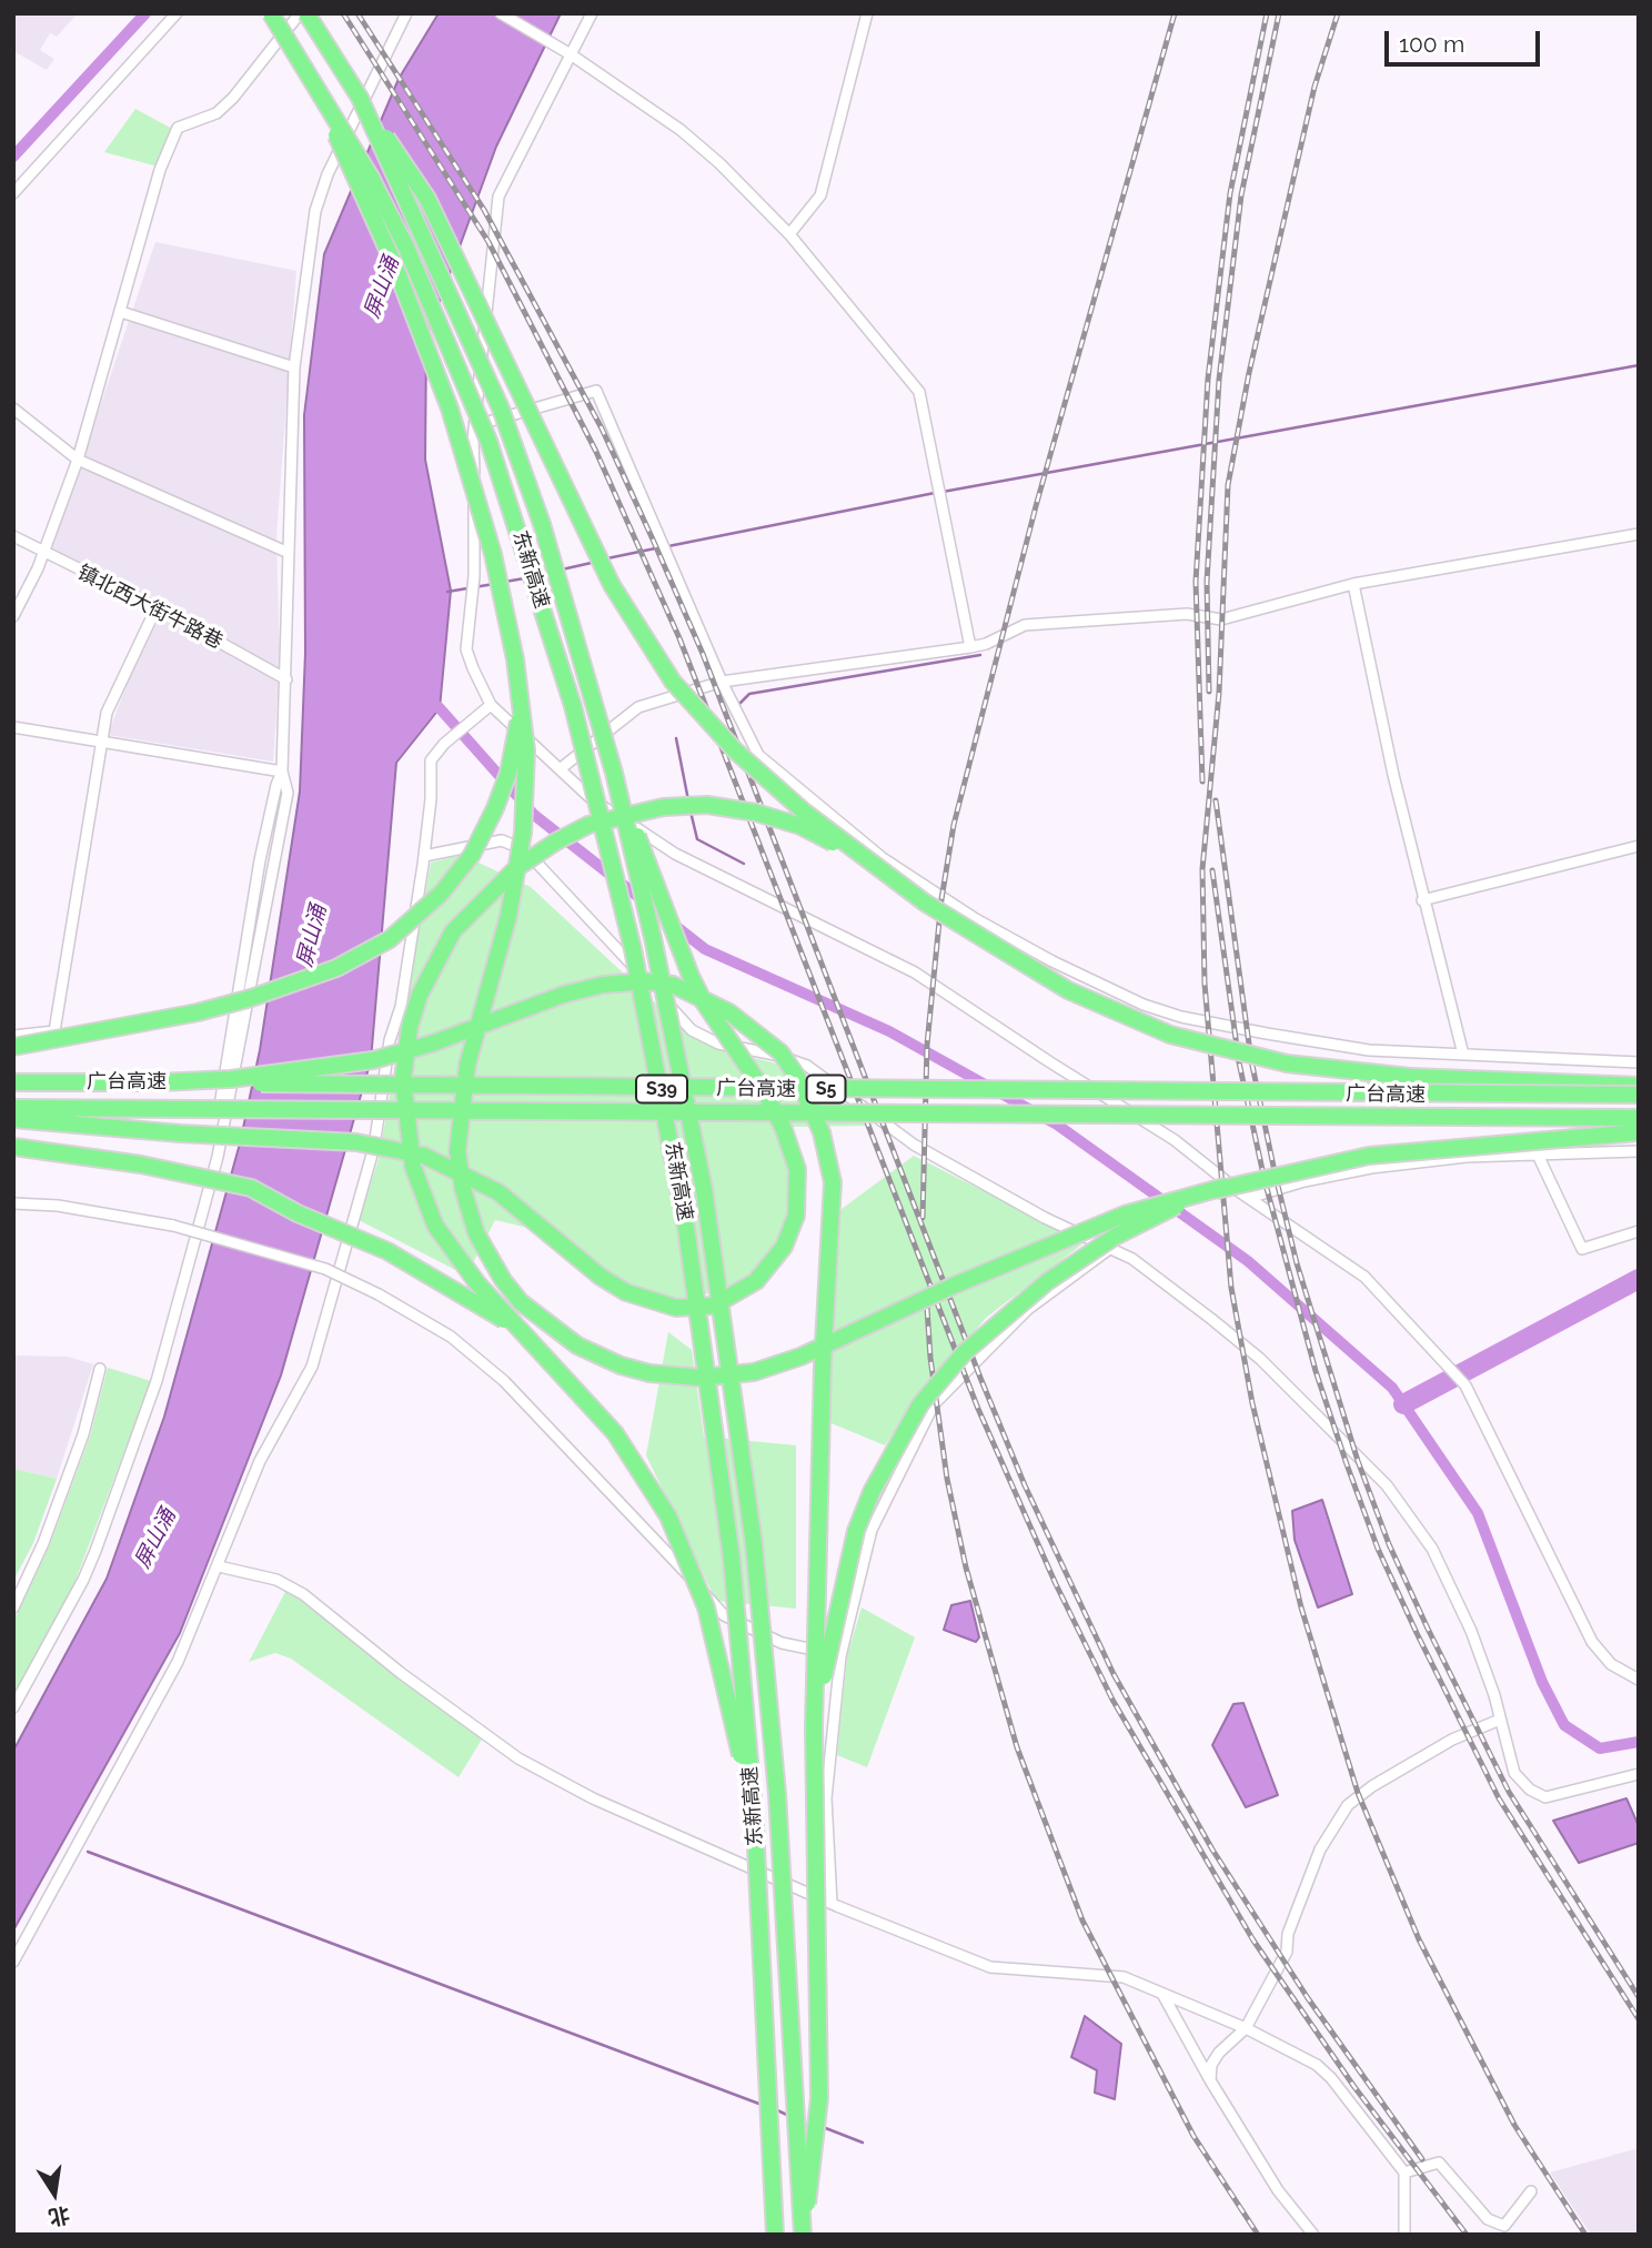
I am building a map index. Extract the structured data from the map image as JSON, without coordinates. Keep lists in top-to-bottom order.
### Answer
{
  "streets": {
    "highway": [
      "东新高速",
      "广台高速",
      "S39",
      "S5"
    ],
    "street": ["镇北西大街牛路巷"]
  },
  "water": ["屏山涌"],
  "scale_bar": "100 m",
  "north": "bottom"
}
